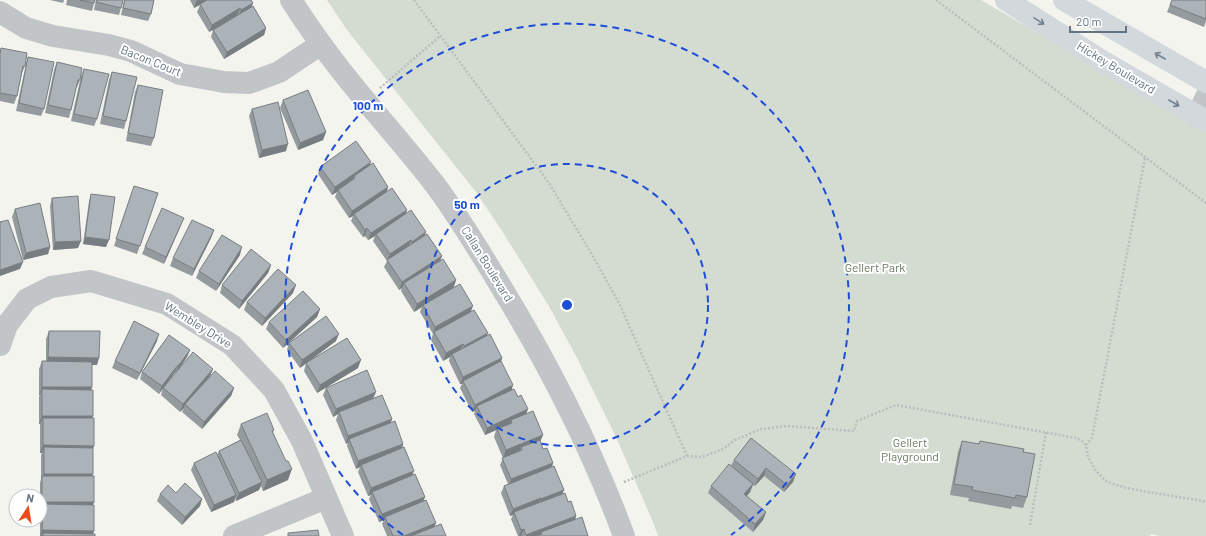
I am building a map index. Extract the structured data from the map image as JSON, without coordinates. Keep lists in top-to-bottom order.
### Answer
{
  "streets": {
    "main road": ["Hickey Boulevard"],
    "street": ["Bacon Court", "Callan Boulevard", "Wembley Drive"]
  },
  "crossings": [
    ["Bacon Court", "Callan Boulevard"]
  ],
  "parks": ["Gellert Park", "Gellert Playground"],
  "scale_bar": "20 m",
  "north": "top",
  "rings": ["100 m", "50 m"]
}
